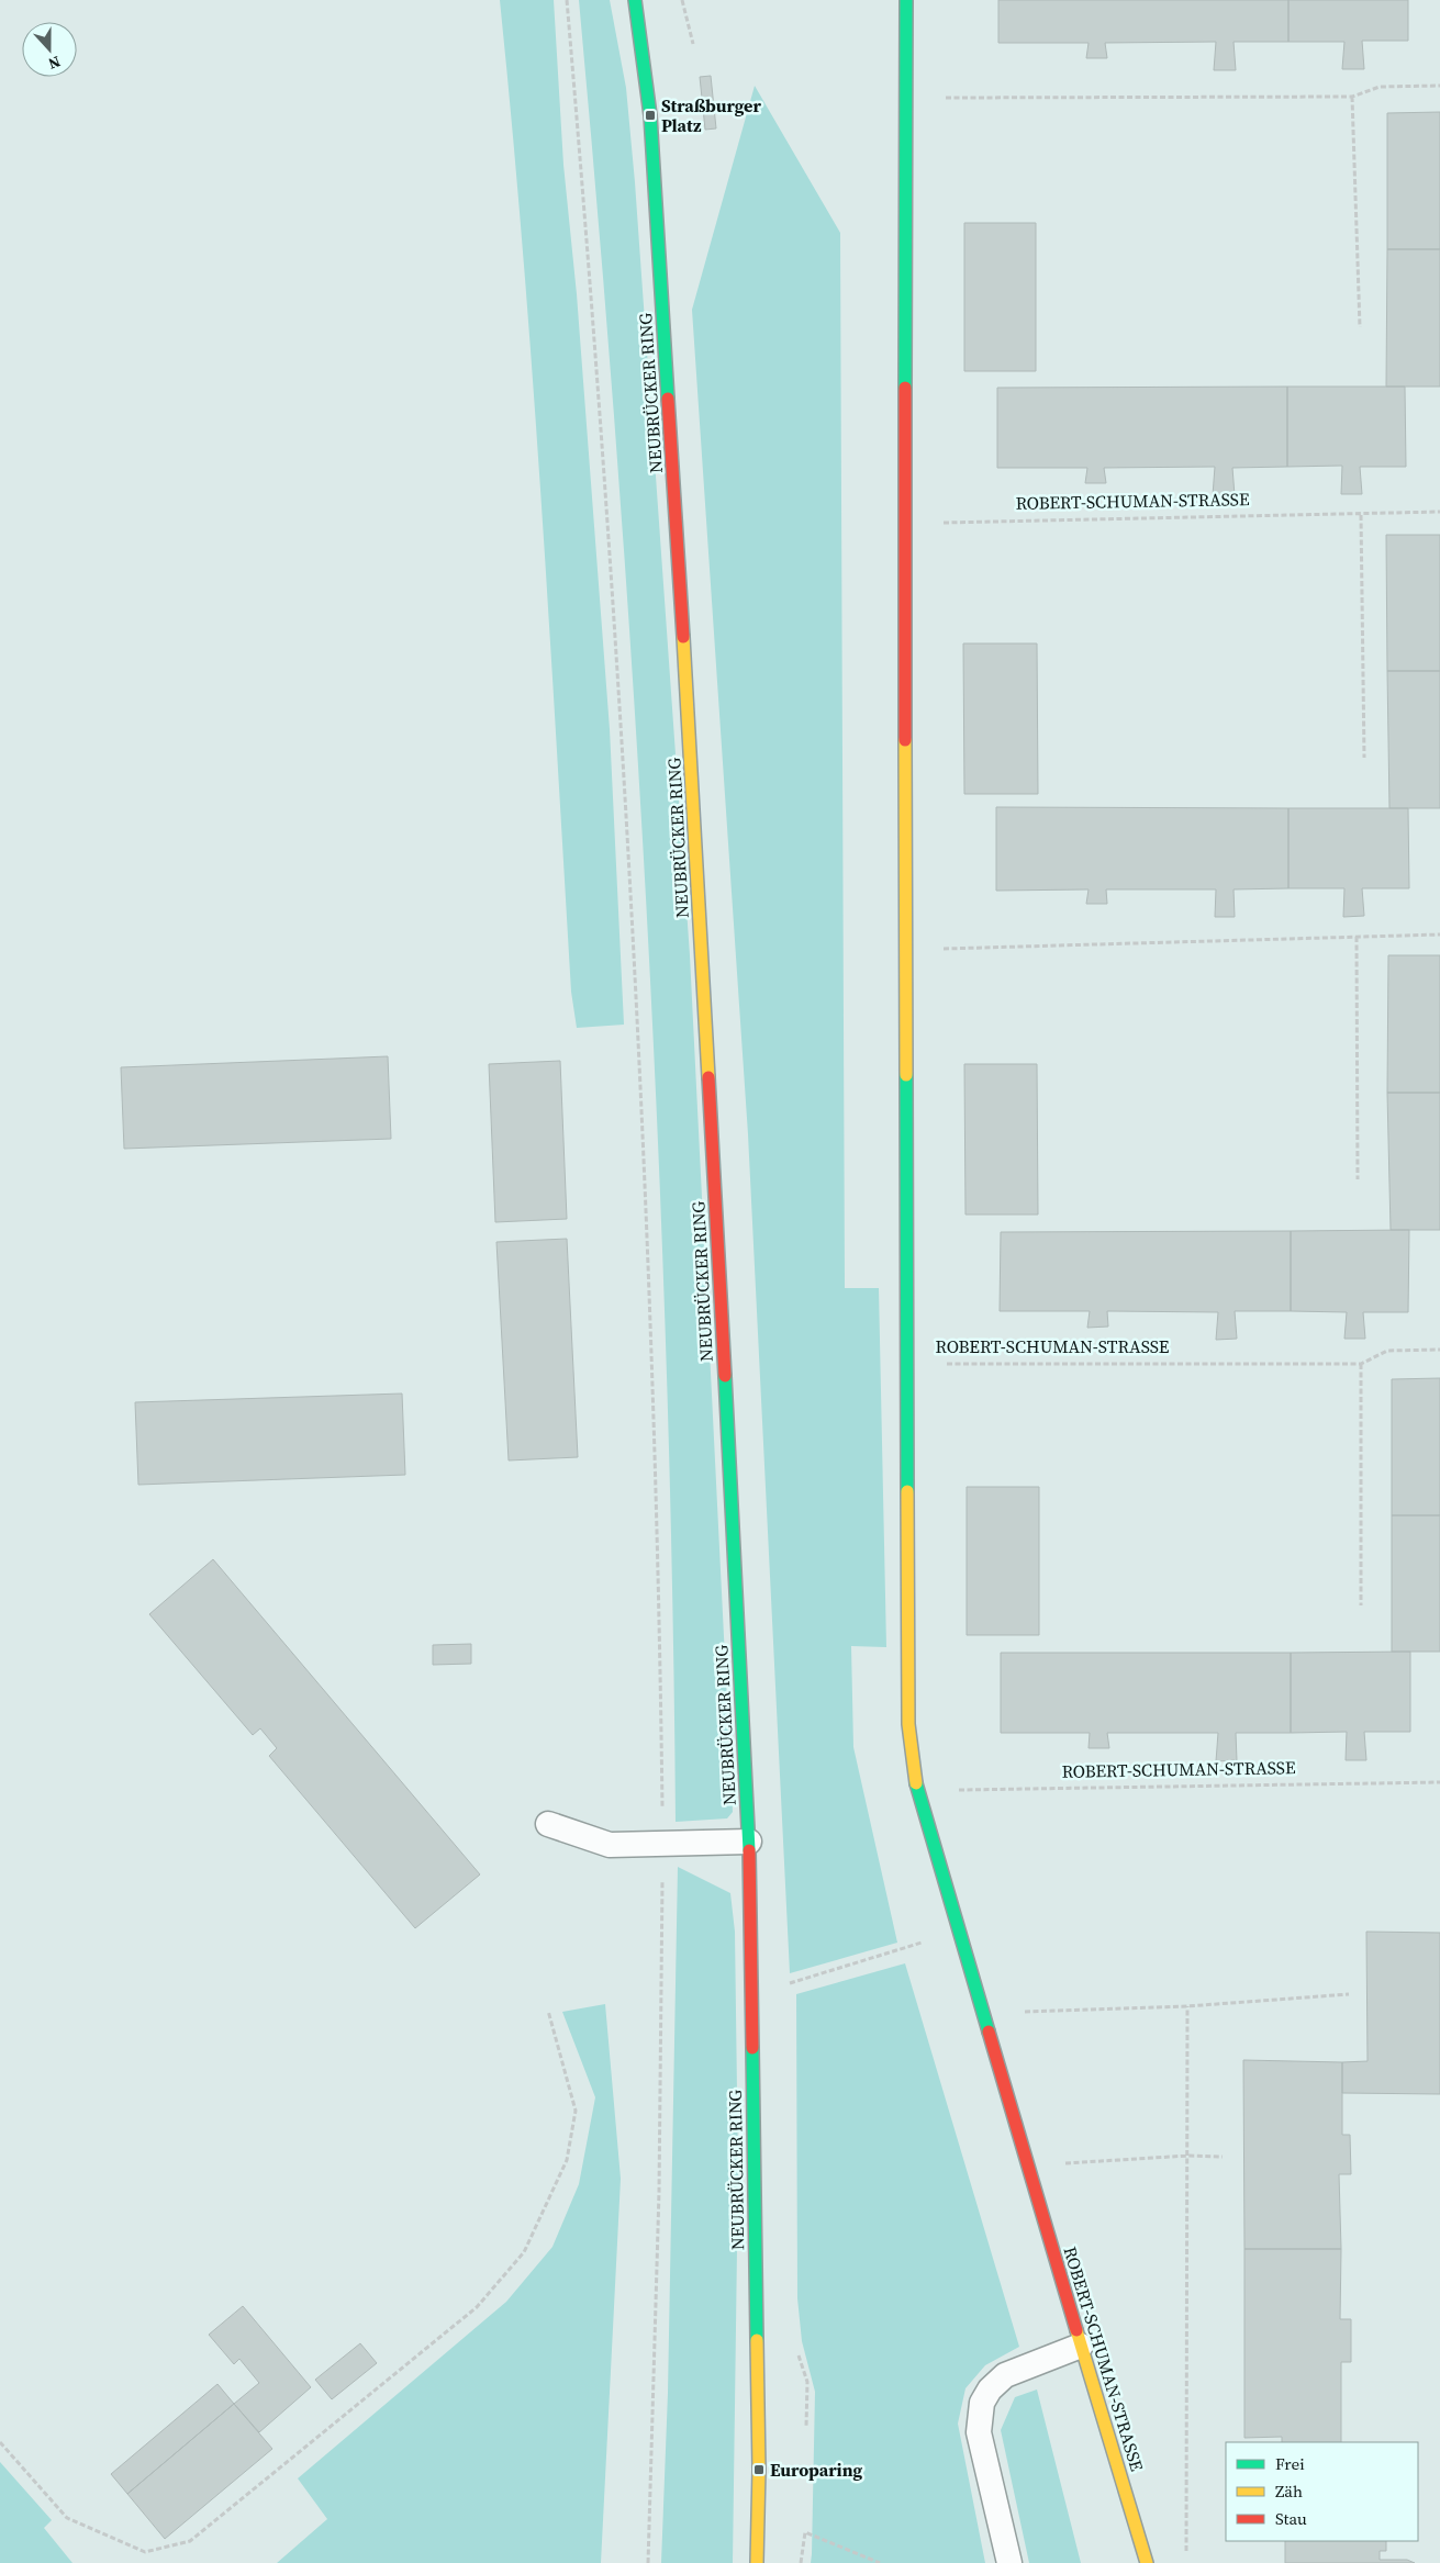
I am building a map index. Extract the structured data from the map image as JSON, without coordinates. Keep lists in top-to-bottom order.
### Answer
{
  "streets": {
    "street": ["NEUBRÜCKER RING", "ROBERT-SCHUMAN-STRASSE"]
  },
  "places": {
    "transit": ["Straßburger Platz", "Europaring"]
  },
  "legend": ["Frei", "Zäh", "Stau"],
  "north": "bottom"
}
